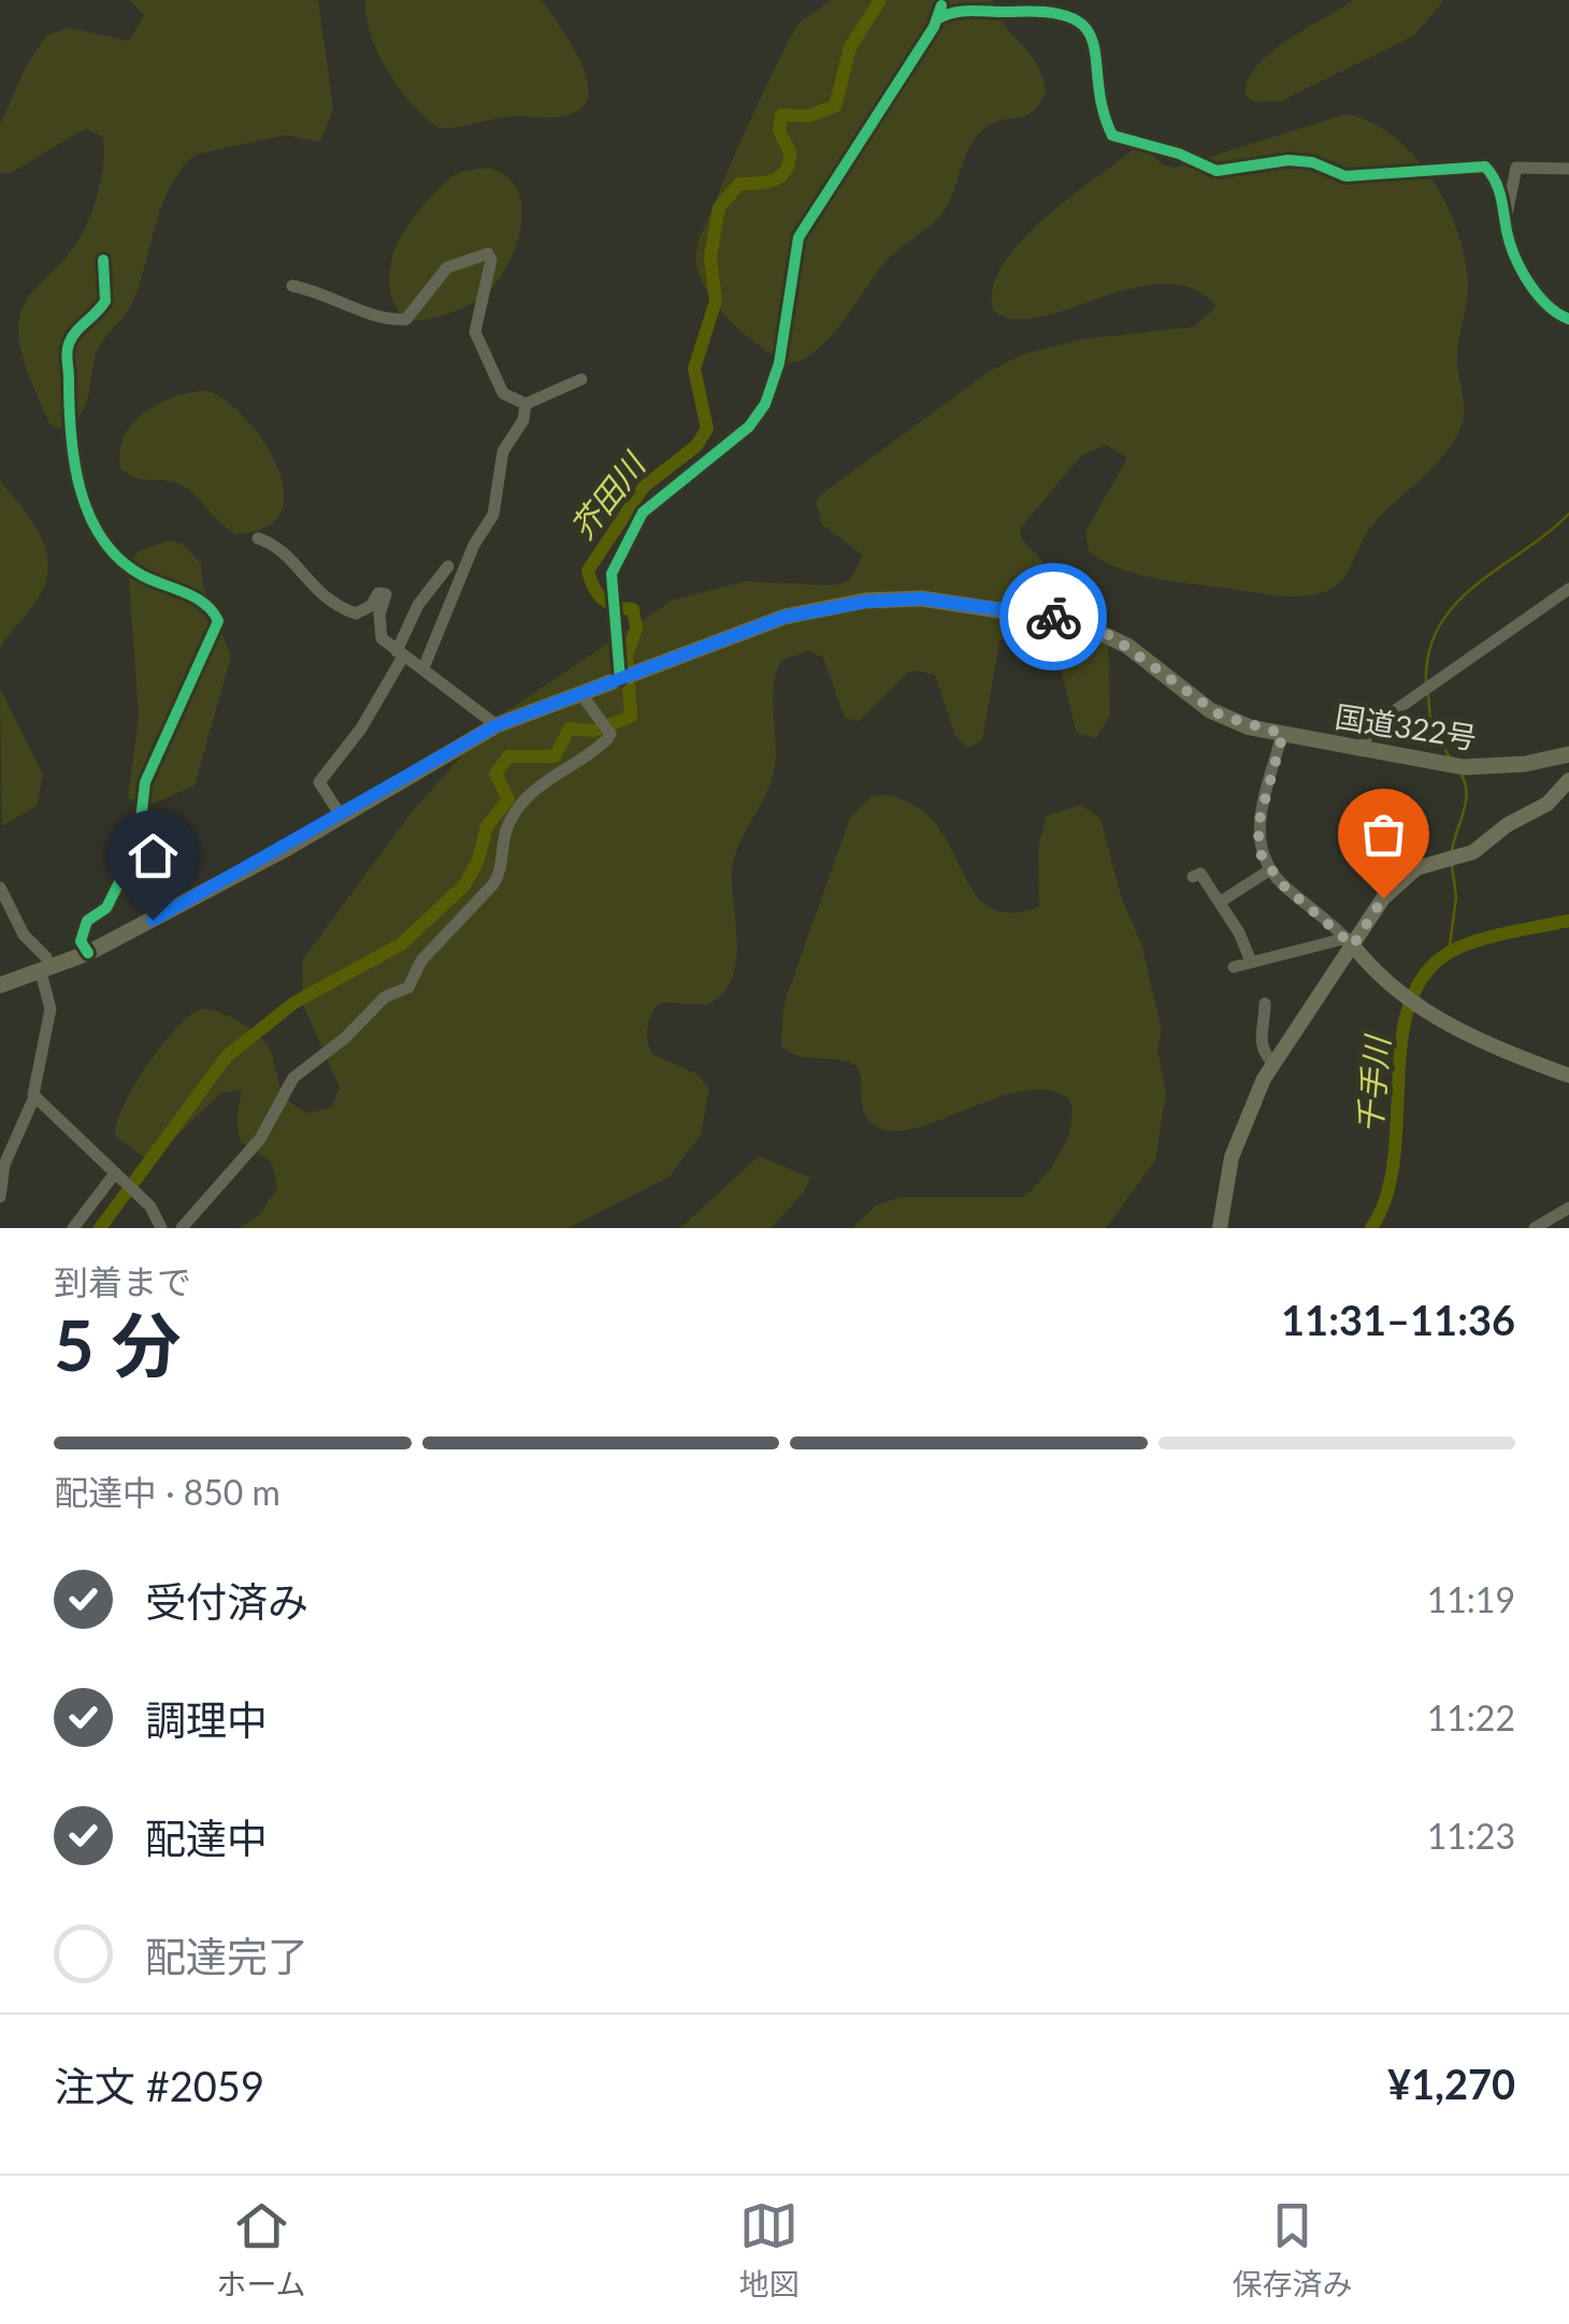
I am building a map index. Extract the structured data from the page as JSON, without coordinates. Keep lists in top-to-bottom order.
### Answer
{
  "streets": {
    "highway": ["国道322号"]
  },
  "water": ["芥田川", "千手川"],
  "page": {
    "heading": ["5 分", "到着まで", "11:31–11:36"],
    "panel": ["注文 #2059", "¥1,270"],
    "bar": "配達中 · 850 m",
    "list": [
      ["受付済み", "11:19"],
      ["調理中", "11:22"],
      ["配達中", "11:23"],
      "配達完了"
    ],
    "tabs": ["ホーム", "地図", "保存済み"]
  }
}
